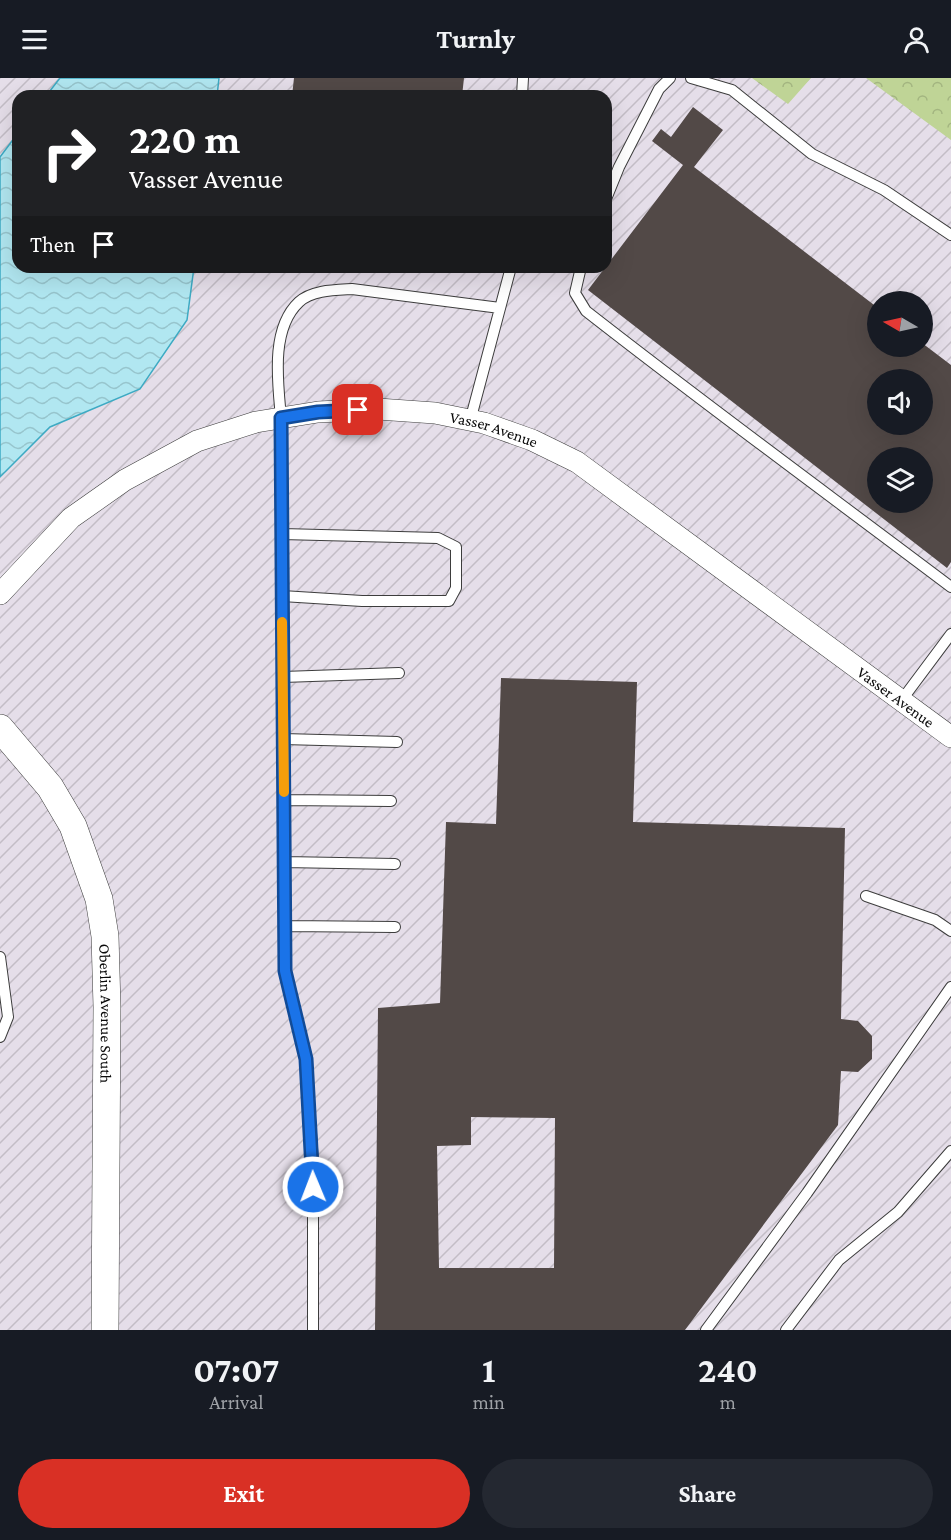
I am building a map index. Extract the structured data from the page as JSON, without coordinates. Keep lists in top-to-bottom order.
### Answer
{
  "streets": {
    "street": ["Vasser Avenue", "Oberlin Avenue South"]
  },
  "north": "left",
  "page": {
    "header": "Turnly",
    "turn": ["220 m", "Vasser Avenue"],
    "then": "Then",
    "eta": [
      "07:07",
      "Arrival",
      "1",
      "min",
      "240",
      "m"
    ],
    "buttons": ["Exit", "Share"]
  }
}
